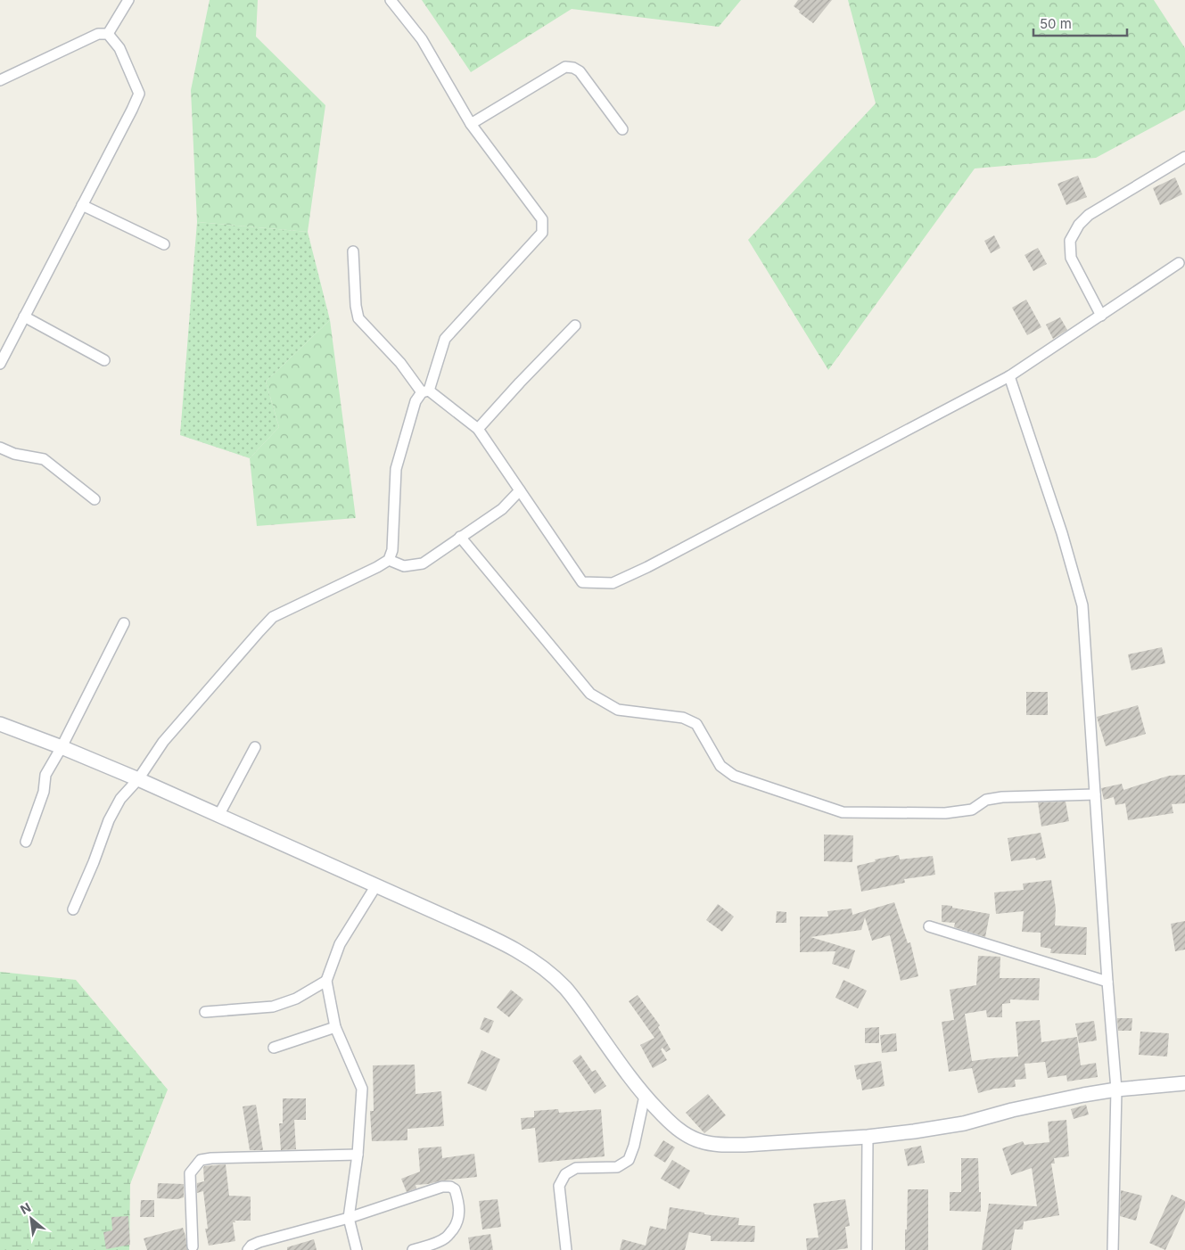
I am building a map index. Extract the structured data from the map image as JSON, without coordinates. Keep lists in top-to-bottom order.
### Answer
{
  "scale_bar": "50 m",
  "north": "top left"
}
